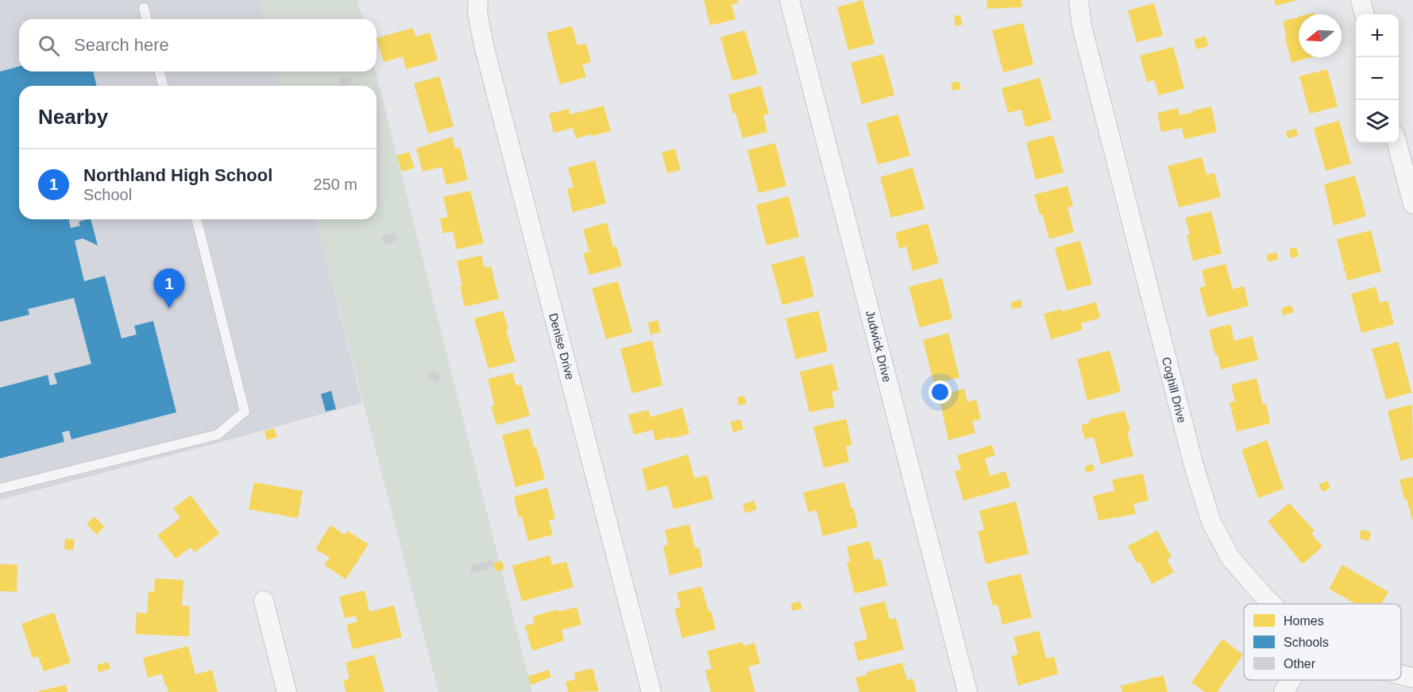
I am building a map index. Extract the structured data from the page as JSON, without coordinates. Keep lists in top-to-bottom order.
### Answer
{
  "streets": {
    "street": ["Denise Drive", "Judwick Drive", "Coghill Drive"]
  },
  "legend": ["Homes", "Schools", "Other"],
  "north": "left",
  "page": {
    "map_buttons": ["+", "−"],
    "search": "Search here",
    "heading": "Nearby",
    "list": [
      {
        "mark": "1",
        "name": "Northland High School",
        "note": "School",
        "value": "250 m"
      }
    ],
    "pins": "1"
  }
}
